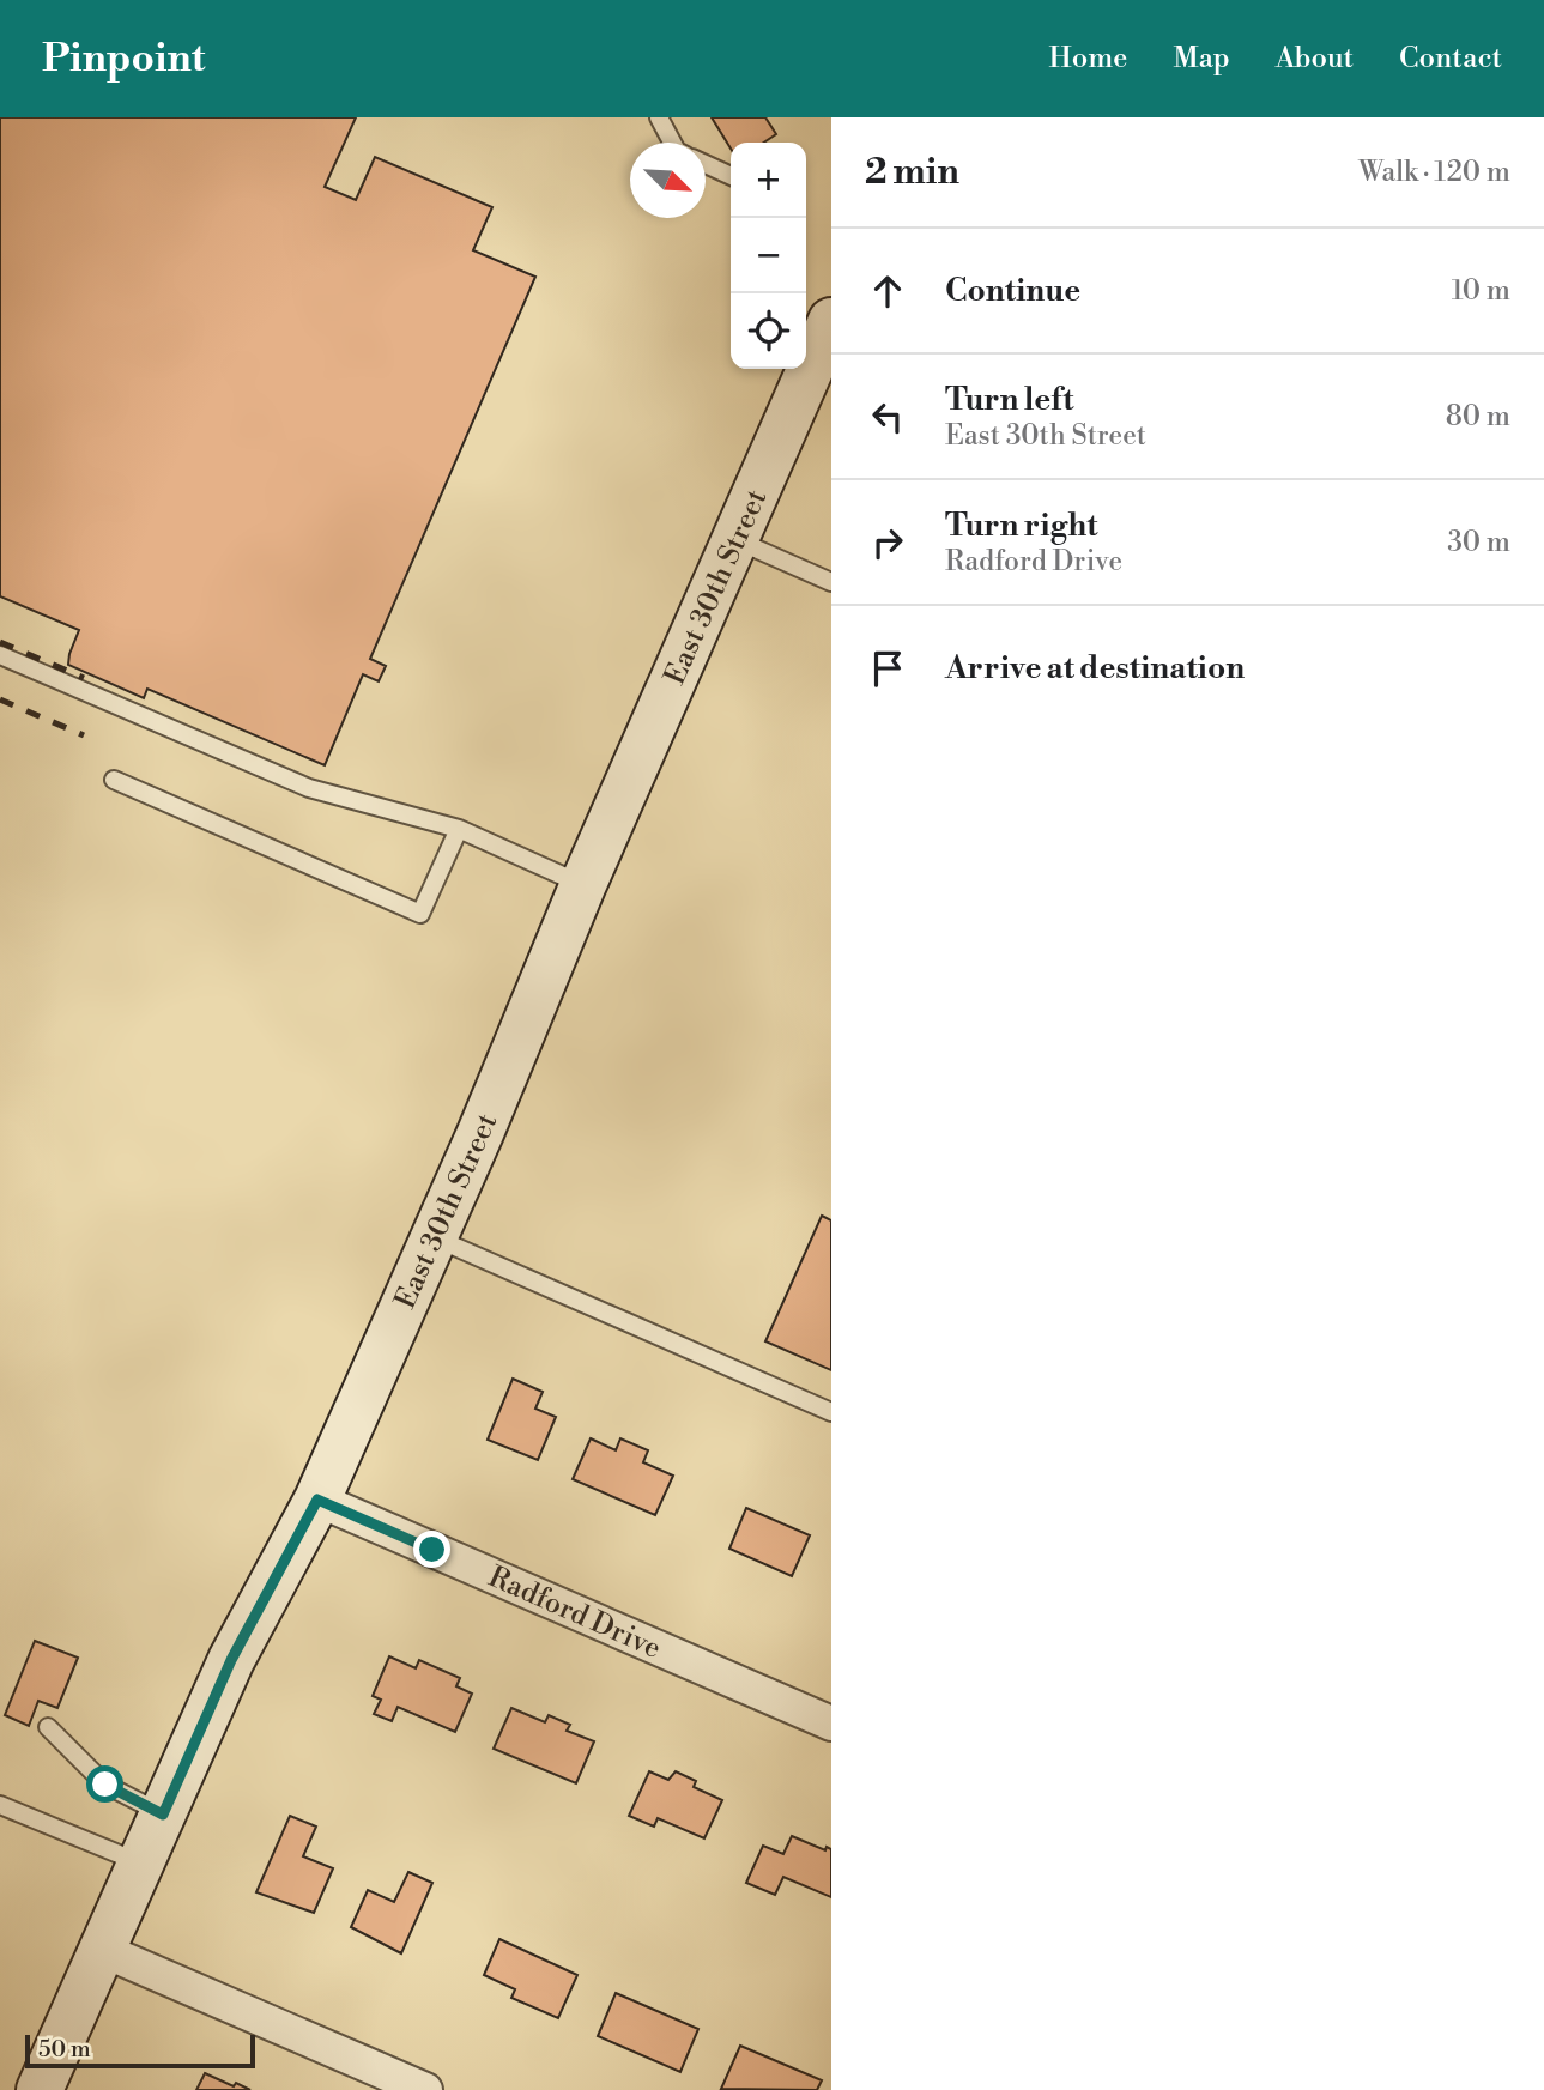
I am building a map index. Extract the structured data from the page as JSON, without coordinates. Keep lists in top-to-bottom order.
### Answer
{
  "streets": {
    "main road": ["East 30th Street"],
    "street": ["Radford Drive"]
  },
  "crossings": [
    ["East 30th Street", "Radford Drive"]
  ],
  "scale_bar": "50 m",
  "north": "bottom right",
  "page": {
    "header": "Pinpoint",
    "nav": [
      "Home",
      "Map",
      "About",
      "Contact"
    ],
    "heading": ["2 min", "Walk · 120 m"],
    "map_buttons": ["+", "−"],
    "list": [
      ["Continue", "10 m"],
      ["Turn left", "East 30th Street", "80 m"],
      ["Turn right", "Radford Drive", "30 m"],
      "Arrive at destination"
    ],
    "scale": "50 m"
  }
}
